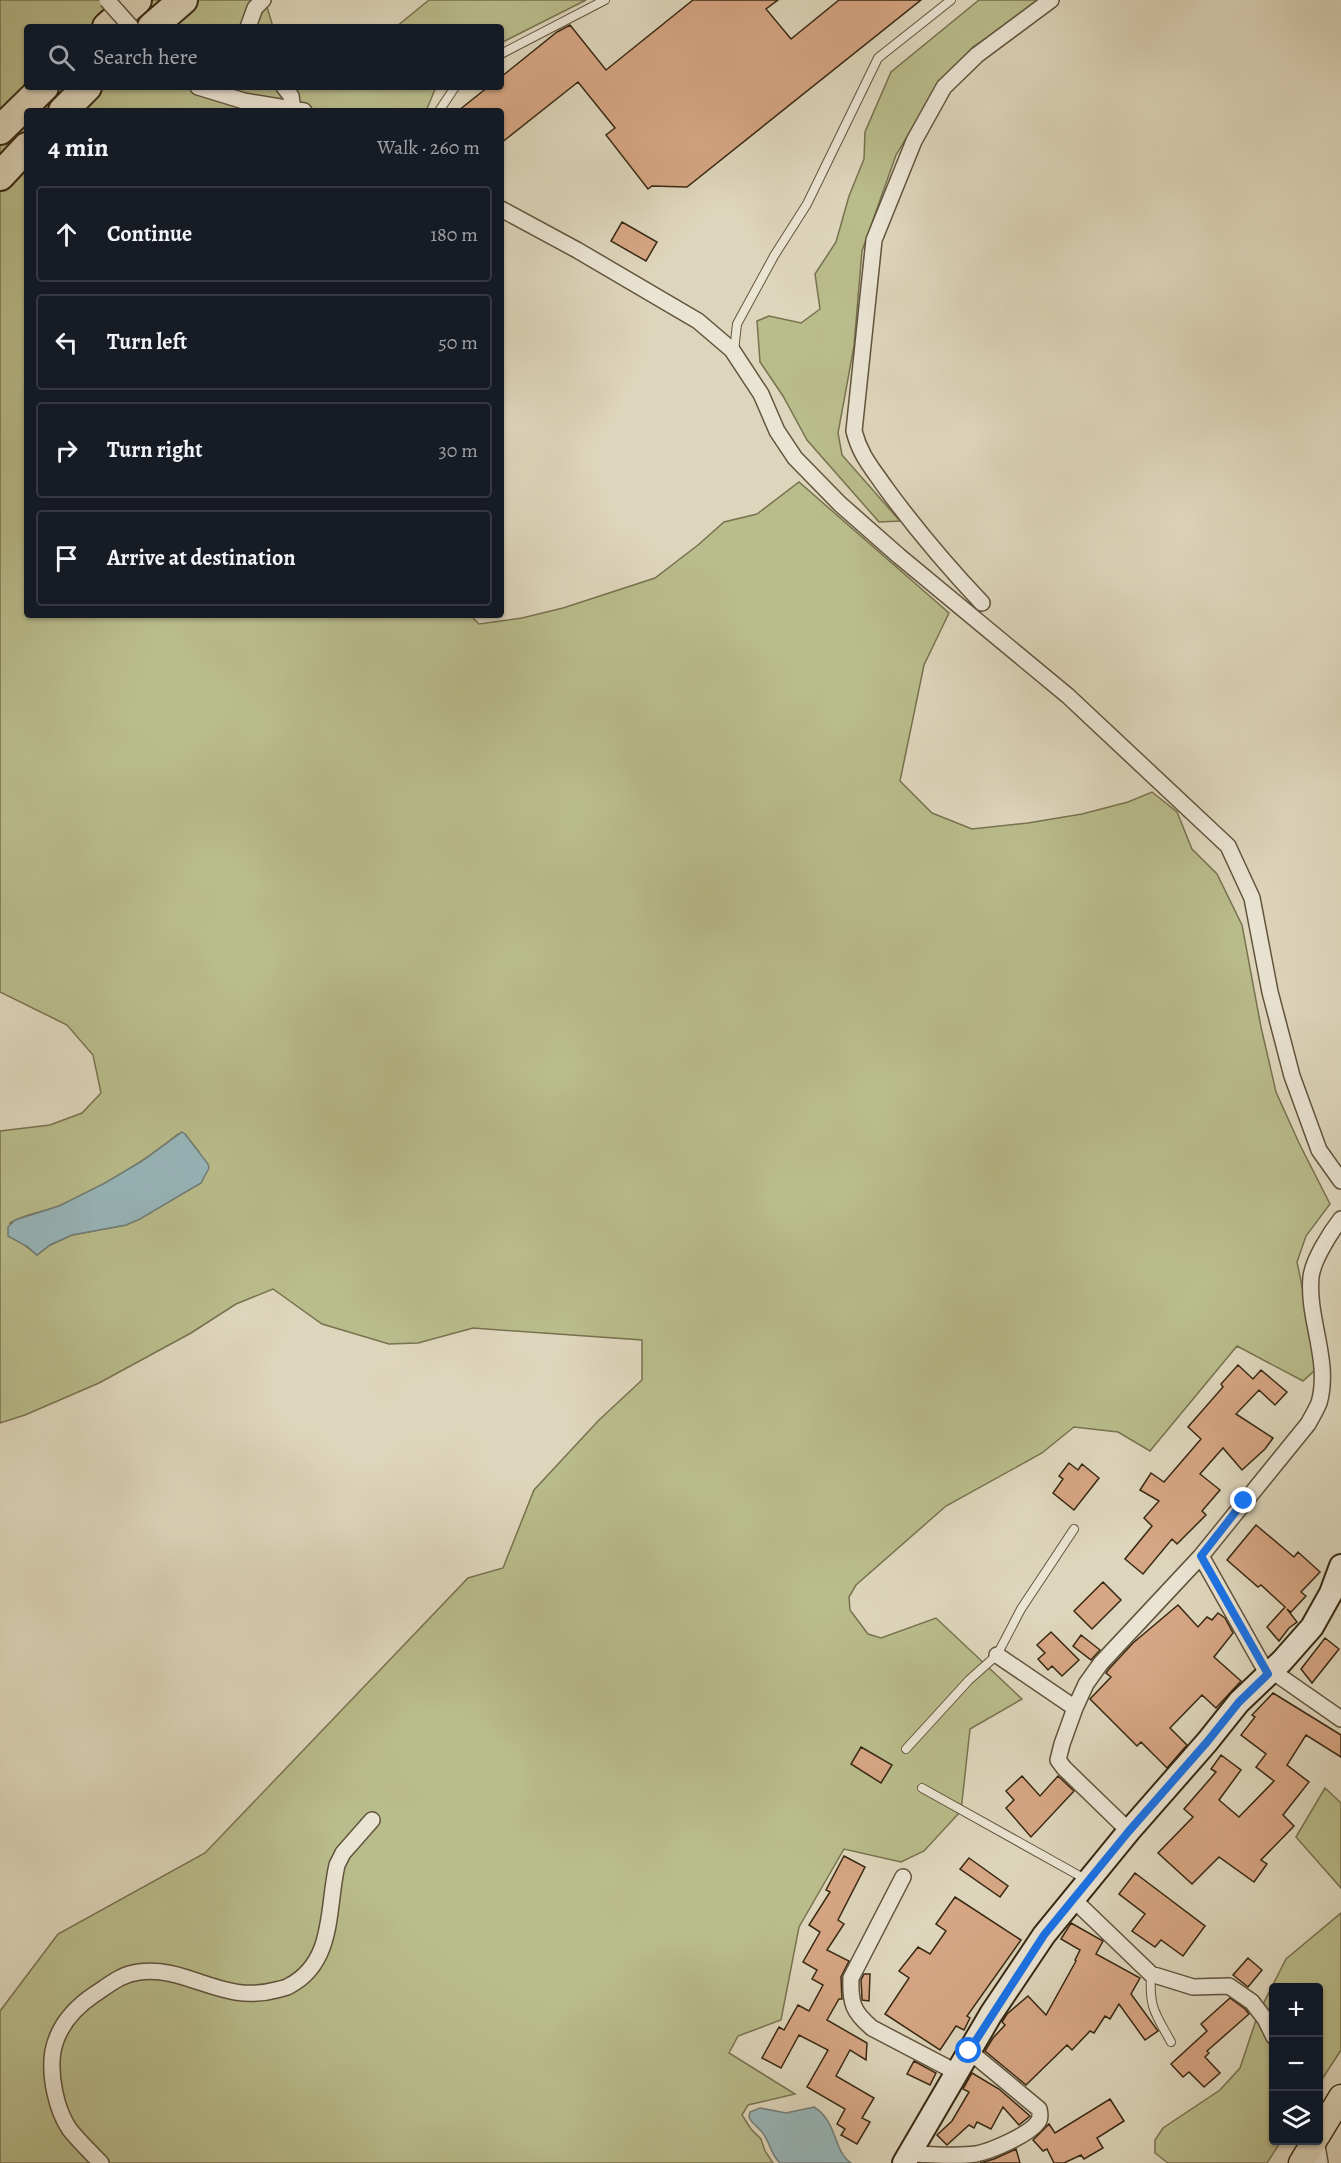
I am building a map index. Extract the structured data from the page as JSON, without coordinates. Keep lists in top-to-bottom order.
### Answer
{
  "page": {
    "search": "Search here",
    "heading": ["4 min", "Walk · 260 m"],
    "list": [
      ["Continue", "180 m"],
      ["Turn left", "50 m"],
      ["Turn right", "30 m"],
      "Arrive at destination"
    ],
    "map_buttons": ["+", "−"]
  }
}
